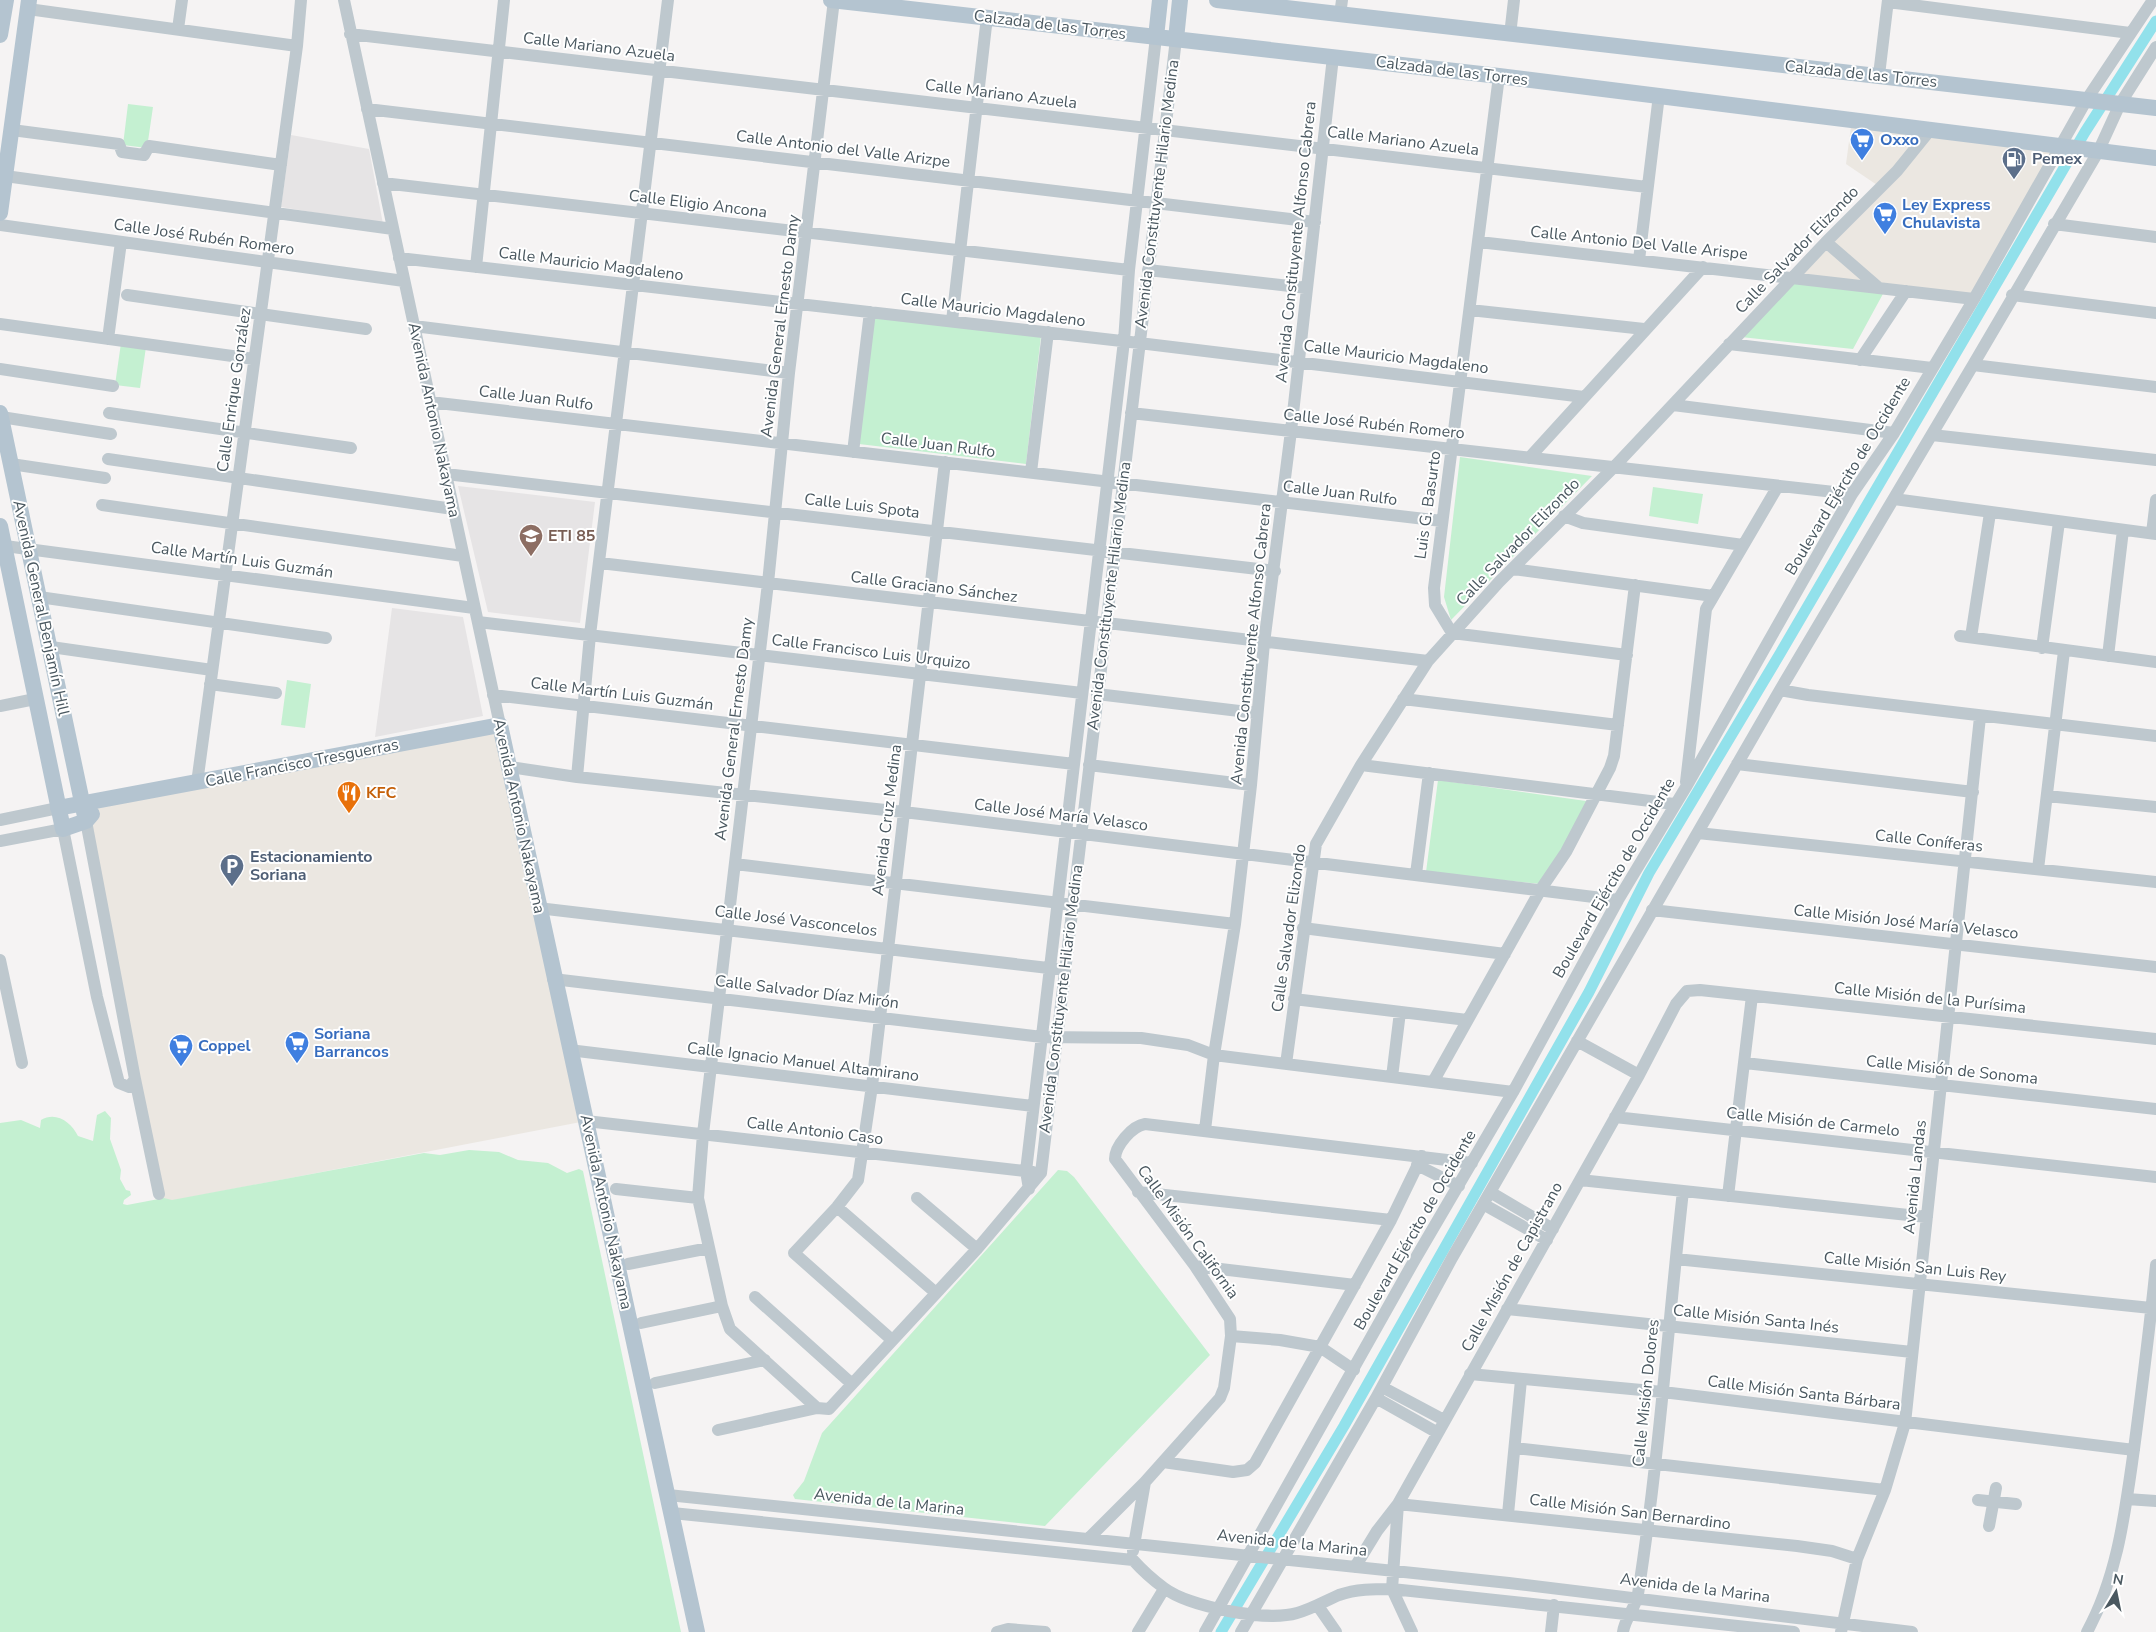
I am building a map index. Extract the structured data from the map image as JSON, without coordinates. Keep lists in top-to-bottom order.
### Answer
{
  "streets": {
    "main road": [
      "Calzada de las Torres",
      "Avenida Constituyente Hilario Medina",
      "Avenida Antonio Nakayama",
      "Avenida General Benjamín Hill",
      "Calle Francisco Tresguerras"
    ],
    "street": [
      "Calle Mariano Azuela",
      "Calle Antonio del Valle Arizpe",
      "Calle Eligio Ancona",
      "Calle José Rubén Romero",
      "Avenida Constituyente Alfonso Cabrera",
      "Calle Antonio Del Valle Arispe",
      "Calle Salvador Elizondo",
      "Calle Mauricio Magdaleno",
      "Avenida General Ernesto Damy",
      "Calle Enrique González",
      "Calle Juan Rulfo",
      "Boulevard Ejército de Occidente",
      "Luis G. Basurto",
      "Calle Luis Spota",
      "Calle Martín Luis Guzmán",
      "Calle Graciano Sánchez",
      "Calle Francisco Luis Urquizo",
      "Calle José María Velasco",
      "Avenida Cruz Medina",
      "Calle Coníferas",
      "Calle José Vasconcelos",
      "Calle Misión José María Velasco",
      "Calle Salvador Díaz Mirón",
      "Calle Misión de la Purísima",
      "Calle Ignacio Manuel Altamirano",
      "Calle Misión de Sonoma",
      "Calle Misión de Carmelo",
      "Calle Antonio Caso",
      "Avenida Landas",
      "Calle Misión California",
      "Calle Misión de Capistrano",
      "Calle Misión San Luis Rey",
      "Calle Misión Santa Inés",
      "Calle Misión Dolores",
      "Calle Misión Santa Bárbara",
      "Avenida de la Marina",
      "Calle Misión San Bernardino"
    ]
  },
  "crossings": [
    ["Calzada de las Torres", "Avenida Constituyente Hilario Medina"],
    ["Calzada de las Torres", "Avenida Constituyente Alfonso Cabrera"],
    ["Calzada de las Torres", "Calle Salvador Elizondo"],
    ["Calzada de las Torres", "Avenida General Ernesto Damy"],
    ["Calzada de las Torres", "Boulevard Ejército de Occidente"],
    ["Calzada de las Torres", "Luis G. Basurto"],
    ["Calle Mariano Azuela", "Avenida Constituyente Hilario Medina"],
    ["Calle Mariano Azuela", "Avenida Constituyente Alfonso Cabrera"],
    ["Calle Mariano Azuela", "Avenida General Ernesto Damy"],
    ["Calle Mariano Azuela", "Avenida Antonio Nakayama"],
    ["Calle Mariano Azuela", "Luis G. Basurto"],
    ["Calle Antonio del Valle Arizpe", "Avenida Constituyente Hilario Medina"],
    ["Calle Antonio del Valle Arizpe", "Avenida Constituyente Alfonso Cabrera"],
    ["Calle Antonio del Valle Arizpe", "Avenida General Ernesto Damy"],
    ["Calle Antonio del Valle Arizpe", "Avenida Antonio Nakayama"],
    ["Avenida Constituyente Hilario Medina", "Calle Eligio Ancona"],
    ["Avenida Constituyente Hilario Medina", "Calle José Rubén Romero"],
    ["Avenida Constituyente Hilario Medina", "Calle Mauricio Magdaleno"],
    ["Avenida Constituyente Hilario Medina", "Calle Juan Rulfo"],
    ["Avenida Constituyente Hilario Medina", "Calle Luis Spota"],
    ["Avenida Constituyente Hilario Medina", "Calle Martín Luis Guzmán"],
    ["Avenida Constituyente Hilario Medina", "Calle Graciano Sánchez"],
    ["Avenida Constituyente Hilario Medina", "Calle Francisco Luis Urquizo"],
    ["Avenida Constituyente Hilario Medina", "Calle José María Velasco"],
    ["Avenida Constituyente Hilario Medina", "Calle José Vasconcelos"],
    ["Avenida Constituyente Hilario Medina", "Calle Salvador Díaz Mirón"],
    ["Avenida Constituyente Hilario Medina", "Calle Ignacio Manuel Altamirano"],
    ["Avenida Constituyente Hilario Medina", "Calle Antonio Caso"],
    ["Calle Eligio Ancona", "Avenida General Ernesto Damy"],
    ["Calle Eligio Ancona", "Avenida Antonio Nakayama"],
    ["Calle José Rubén Romero", "Avenida Constituyente Alfonso Cabrera"],
    ["Calle José Rubén Romero", "Calle Salvador Elizondo"],
    ["Calle José Rubén Romero", "Calle Enrique González"],
    ["Calle José Rubén Romero", "Avenida Antonio Nakayama"],
    ["Calle José Rubén Romero", "Boulevard Ejército de Occidente"],
    ["Calle José Rubén Romero", "Luis G. Basurto"],
    ["Avenida Constituyente Alfonso Cabrera", "Calle Mauricio Magdaleno"],
    ["Avenida Constituyente Alfonso Cabrera", "Calle Juan Rulfo"],
    ["Avenida Constituyente Alfonso Cabrera", "Calle Luis Spota"],
    ["Avenida Constituyente Alfonso Cabrera", "Calle Graciano Sánchez"],
    ["Avenida Constituyente Alfonso Cabrera", "Calle José María Velasco"],
    ["Avenida Constituyente Alfonso Cabrera", "Calle Salvador Díaz Mirón"],
    ["Avenida Constituyente Alfonso Cabrera", "Calle Misión California"],
    ["Calle Antonio Del Valle Arispe", "Calle Salvador Elizondo"],
    ["Calle Antonio Del Valle Arispe", "Boulevard Ejército de Occidente"],
    ["Calle Antonio Del Valle Arispe", "Luis G. Basurto"],
    ["Calle Salvador Elizondo", "Luis G. Basurto"],
    ["Calle Salvador Elizondo", "Calle Graciano Sánchez"],
    ["Calle Salvador Elizondo", "Calle José María Velasco"],
    ["Calle Mauricio Magdaleno", "Avenida General Ernesto Damy"],
    ["Calle Mauricio Magdaleno", "Avenida Antonio Nakayama"],
    ["Calle Mauricio Magdaleno", "Luis G. Basurto"],
    ["Avenida General Ernesto Damy", "Calle Juan Rulfo"],
    ["Avenida General Ernesto Damy", "Calle Luis Spota"],
    ["Avenida General Ernesto Damy", "Calle Martín Luis Guzmán"],
    ["Avenida General Ernesto Damy", "Calle Graciano Sánchez"],
    ["Avenida General Ernesto Damy", "Calle Francisco Luis Urquizo"],
    ["Avenida General Ernesto Damy", "Calle José María Velasco"],
    ["Avenida General Ernesto Damy", "Calle José Vasconcelos"],
    ["Avenida General Ernesto Damy", "Calle Salvador Díaz Mirón"],
    ["Avenida General Ernesto Damy", "Calle Ignacio Manuel Altamirano"],
    ["Avenida General Ernesto Damy", "Calle Antonio Caso"],
    ["Calle Enrique González", "Calle Martín Luis Guzmán"],
    ["Calle Enrique González", "Calle Francisco Tresguerras"],
    ["Calle Juan Rulfo", "Avenida Antonio Nakayama"],
    ["Calle Juan Rulfo", "Luis G. Basurto"],
    ["Calle Juan Rulfo", "Avenida Cruz Medina"],
    ["Avenida Antonio Nakayama", "Calle Luis Spota"],
    ["Avenida Antonio Nakayama", "Calle Martín Luis Guzmán"],
    ["Avenida Antonio Nakayama", "Calle Francisco Luis Urquizo"],
    ["Avenida Antonio Nakayama", "Calle Francisco Tresguerras"],
    ["Avenida Antonio Nakayama", "Calle José María Velasco"],
    ["Avenida Antonio Nakayama", "Calle José Vasconcelos"],
    ["Avenida Antonio Nakayama", "Calle Salvador Díaz Mirón"],
    ["Avenida Antonio Nakayama", "Calle Ignacio Manuel Altamirano"],
    ["Avenida Antonio Nakayama", "Calle Antonio Caso"],
    ["Avenida Antonio Nakayama", "Avenida de la Marina"],
    ["Boulevard Ejército de Occidente", "Calle José María Velasco"],
    ["Boulevard Ejército de Occidente", "Avenida de la Marina"],
    ["Calle Luis Spota", "Avenida Cruz Medina"],
    ["Calle Martín Luis Guzmán", "Avenida General Benjamín Hill"],
    ["Calle Martín Luis Guzmán", "Avenida Cruz Medina"],
    ["Calle Graciano Sánchez", "Avenida Cruz Medina"],
    ["Avenida General Benjamín Hill", "Calle Francisco Tresguerras"],
    ["Calle Francisco Luis Urquizo", "Avenida Cruz Medina"],
    ["Calle José María Velasco", "Avenida Cruz Medina"],
    ["Avenida Cruz Medina", "Calle José Vasconcelos"],
    ["Avenida Cruz Medina", "Calle Salvador Díaz Mirón"],
    ["Avenida Cruz Medina", "Calle Ignacio Manuel Altamirano"],
    ["Avenida Cruz Medina", "Calle Antonio Caso"],
    ["Calle Coníferas", "Avenida Landas"],
    ["Calle Misión José María Velasco", "Avenida Landas"],
    ["Calle Misión de la Purísima", "Avenida Landas"],
    ["Calle Misión de la Purísima", "Calle Misión de Capistrano"],
    ["Calle Misión de Sonoma", "Avenida Landas"],
    ["Calle Misión de Carmelo", "Avenida Landas"],
    ["Calle Misión de Carmelo", "Calle Misión de Capistrano"],
    ["Avenida Landas", "Calle Misión San Luis Rey"],
    ["Avenida Landas", "Calle Misión Santa Inés"],
    ["Avenida Landas", "Calle Misión Santa Bárbara"],
    ["Avenida Landas", "Avenida de la Marina"],
    ["Avenida Landas", "Calle Misión San Bernardino"],
    ["Calle Misión California", "Avenida de la Marina"],
    ["Calle Misión de Capistrano", "Calle Misión Santa Inés"],
    ["Calle Misión de Capistrano", "Calle Misión Santa Bárbara"],
    ["Calle Misión de Capistrano", "Avenida de la Marina"],
    ["Calle Misión de Capistrano", "Calle Misión San Bernardino"],
    ["Calle Misión San Luis Rey", "Calle Misión Dolores"],
    ["Calle Misión Santa Inés", "Calle Misión Dolores"],
    ["Calle Misión Dolores", "Calle Misión Santa Bárbara"],
    ["Calle Misión Dolores", "Avenida de la Marina"],
    ["Calle Misión Dolores", "Calle Misión San Bernardino"]
  ],
  "places": {
    "supermarket": [
      "Oxxo",
      "Ley Express Chulavista",
      "Soriana Barrancos",
      "Coppel"
    ],
    "fuel station": ["Pemex"],
    "school or university": ["ETI 85"],
    "restaurant": ["KFC"],
    "parking": ["Estacionamiento Soriana"]
  },
  "north": "top"
}
